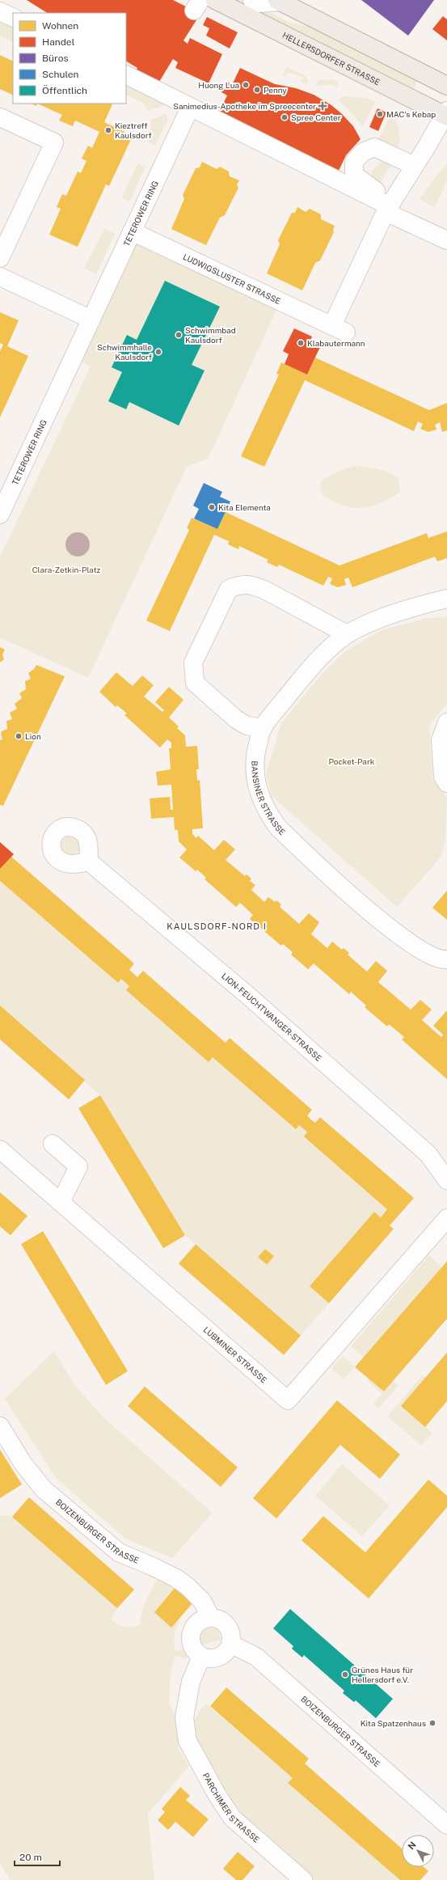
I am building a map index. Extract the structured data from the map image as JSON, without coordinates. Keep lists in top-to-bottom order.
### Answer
{
  "streets": {
    "main road": ["HELLERSDORFER STRASSE"],
    "street": [
      "TETEROWER RING",
      "LUDWIGSLUSTER STRASSE",
      "BANSINER STRASSE",
      "LION-FEUCHTWANGER-STRASSE",
      "LUBMINER STRASSE",
      "BOIZENBURGER STRASSE",
      "PARCHIMER STRASSE"
    ]
  },
  "crossings": [
    ["HELLERSDORFER STRASSE", "LUDWIGSLUSTER STRASSE"],
    ["TETEROWER RING", "LUDWIGSLUSTER STRASSE"],
    ["BOIZENBURGER STRASSE", "PARCHIMER STRASSE"]
  ],
  "districts": ["KAULSDORF-NORD I"],
  "parks": ["Clara-Zetkin-Platz", "Pocket-Park"],
  "places": {
    "other": [
      "Huong Lua",
      "Penny",
      "MAC's Kebap",
      "Spree Center",
      "Kieztreff Kaulsdorf",
      "Schwimmbad Kaulsdorf",
      "Klabautermann",
      "Schwimmhalle Kaulsdorf",
      "Kita Elementa",
      "Lion",
      "Grünes Haus für Hellersdorf e.V.",
      "Kita Spatzenhaus"
    ],
    "health": ["Sanimedius-Apotheke im Spreecenter"]
  },
  "legend": [
    "Wohnen",
    "Handel",
    "Büros",
    "Schulen",
    "Öffentlich"
  ],
  "scale_bar": "20 m",
  "north": "top left"
}
